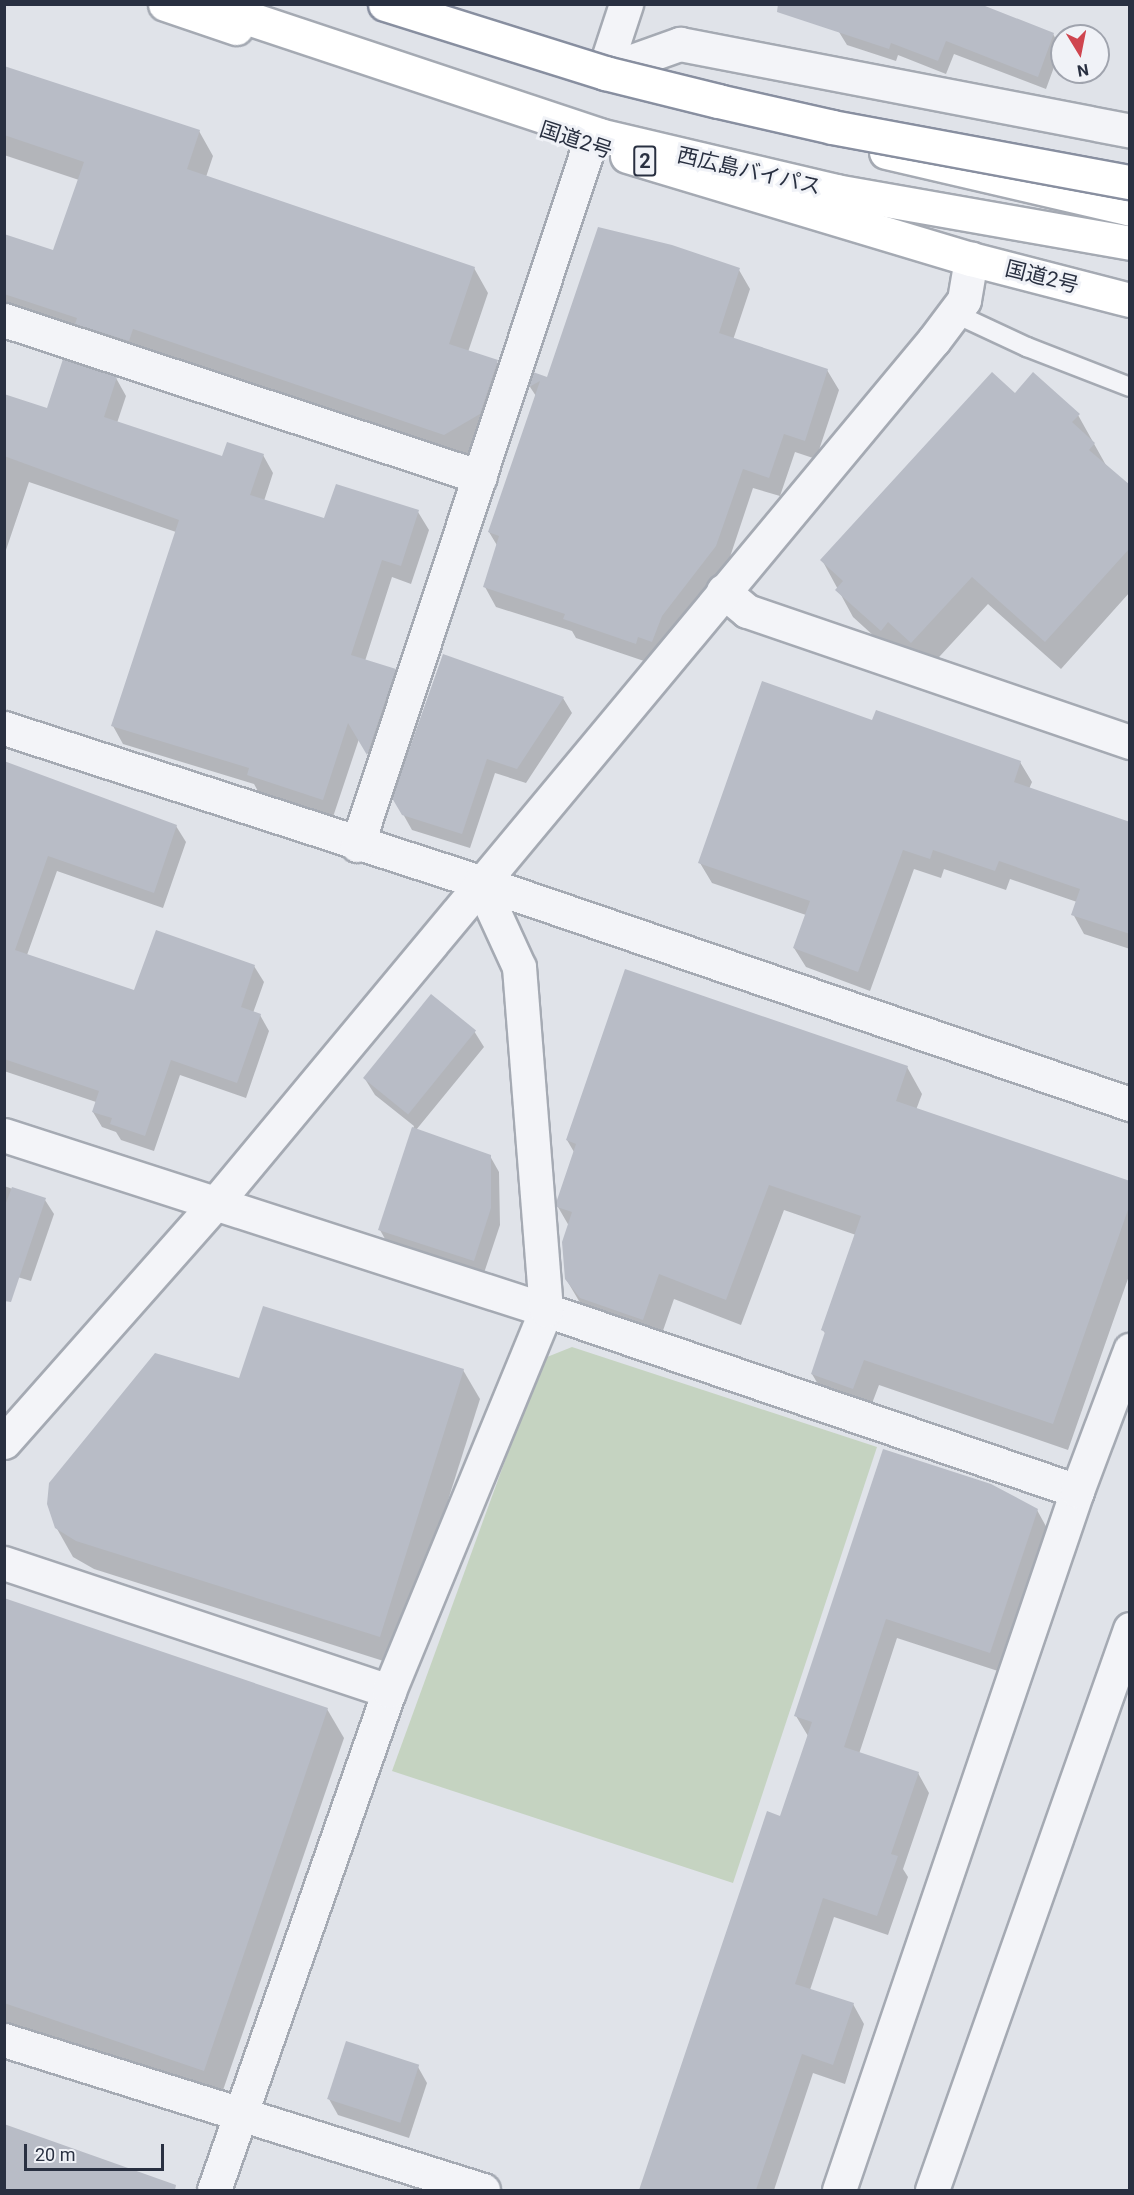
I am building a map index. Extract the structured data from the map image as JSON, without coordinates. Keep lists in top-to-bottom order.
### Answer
{
  "streets": {
    "highway": ["国道2号", "2", "西広島バイパス"]
  },
  "scale_bar": "20 m",
  "north": "bottom"
}
